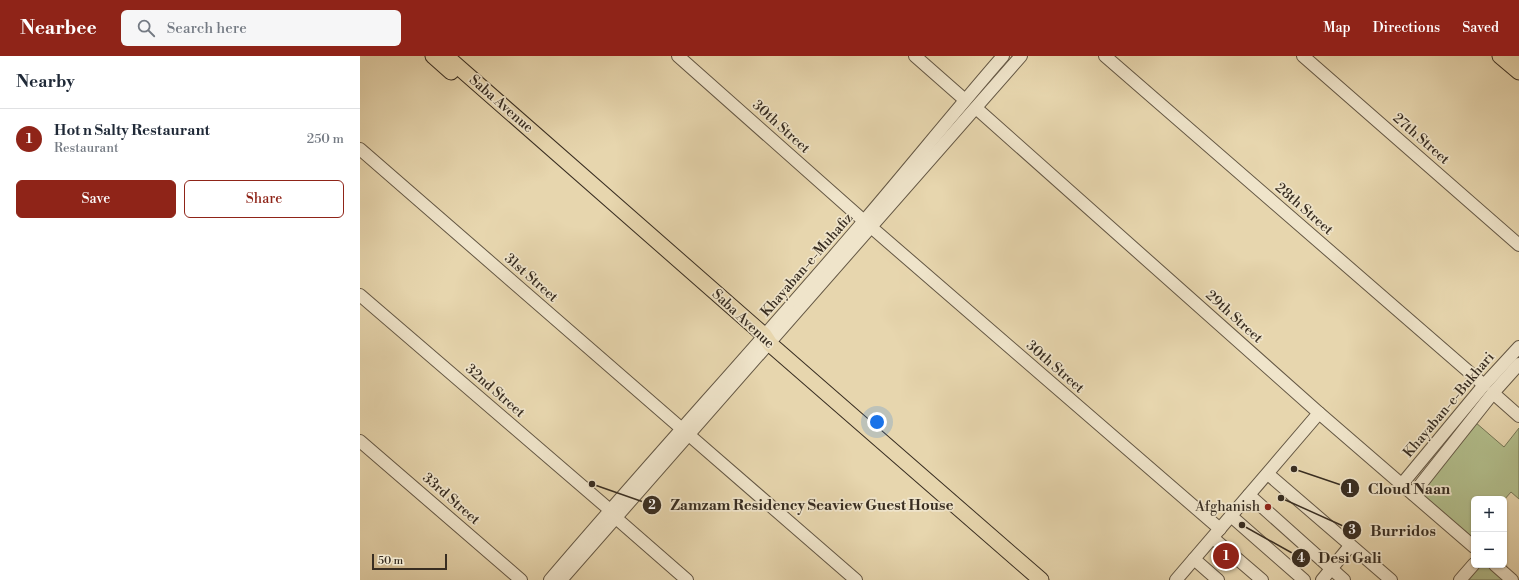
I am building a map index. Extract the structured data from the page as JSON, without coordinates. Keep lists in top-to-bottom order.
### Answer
{
  "streets": {
    "main road": ["Saba Avenue"],
    "street": [
      "30th Street",
      "27th Street",
      "28th Street",
      "Khayaban-e-Muhafiz",
      "31st Street",
      "29th Street",
      "32nd Street",
      "Khayaban-e-Bukhari",
      "33rd Street"
    ]
  },
  "crossings": [
    ["Saba Avenue", "Khayaban-e-Muhafiz"],
    ["30th Street", "Khayaban-e-Muhafiz"],
    ["28th Street", "Khayaban-e-Bukhari"],
    ["Khayaban-e-Muhafiz", "31st Street"],
    ["Khayaban-e-Muhafiz", "29th Street"],
    ["Khayaban-e-Muhafiz", "32nd Street"],
    ["29th Street", "Khayaban-e-Bukhari"]
  ],
  "places": [
    "Cloud Naan",
    "Zamzam Residency Seaview Guest House",
    "Burridos",
    "Afghanish",
    "Desi Gali"
  ],
  "scale_bar": "50 m",
  "page": {
    "header": "Nearbee",
    "search": "Search here",
    "nav": ["Map", "Directions", "Saved"],
    "heading": "Nearby",
    "list": [
      {
        "mark": "1",
        "name": "Hot n Salty Restaurant",
        "note": "Restaurant",
        "value": "250 m"
      }
    ],
    "buttons": ["Save", "Share"],
    "map_buttons": ["+", "−"],
    "pins": "1",
    "scale": "50 m"
  }
}
